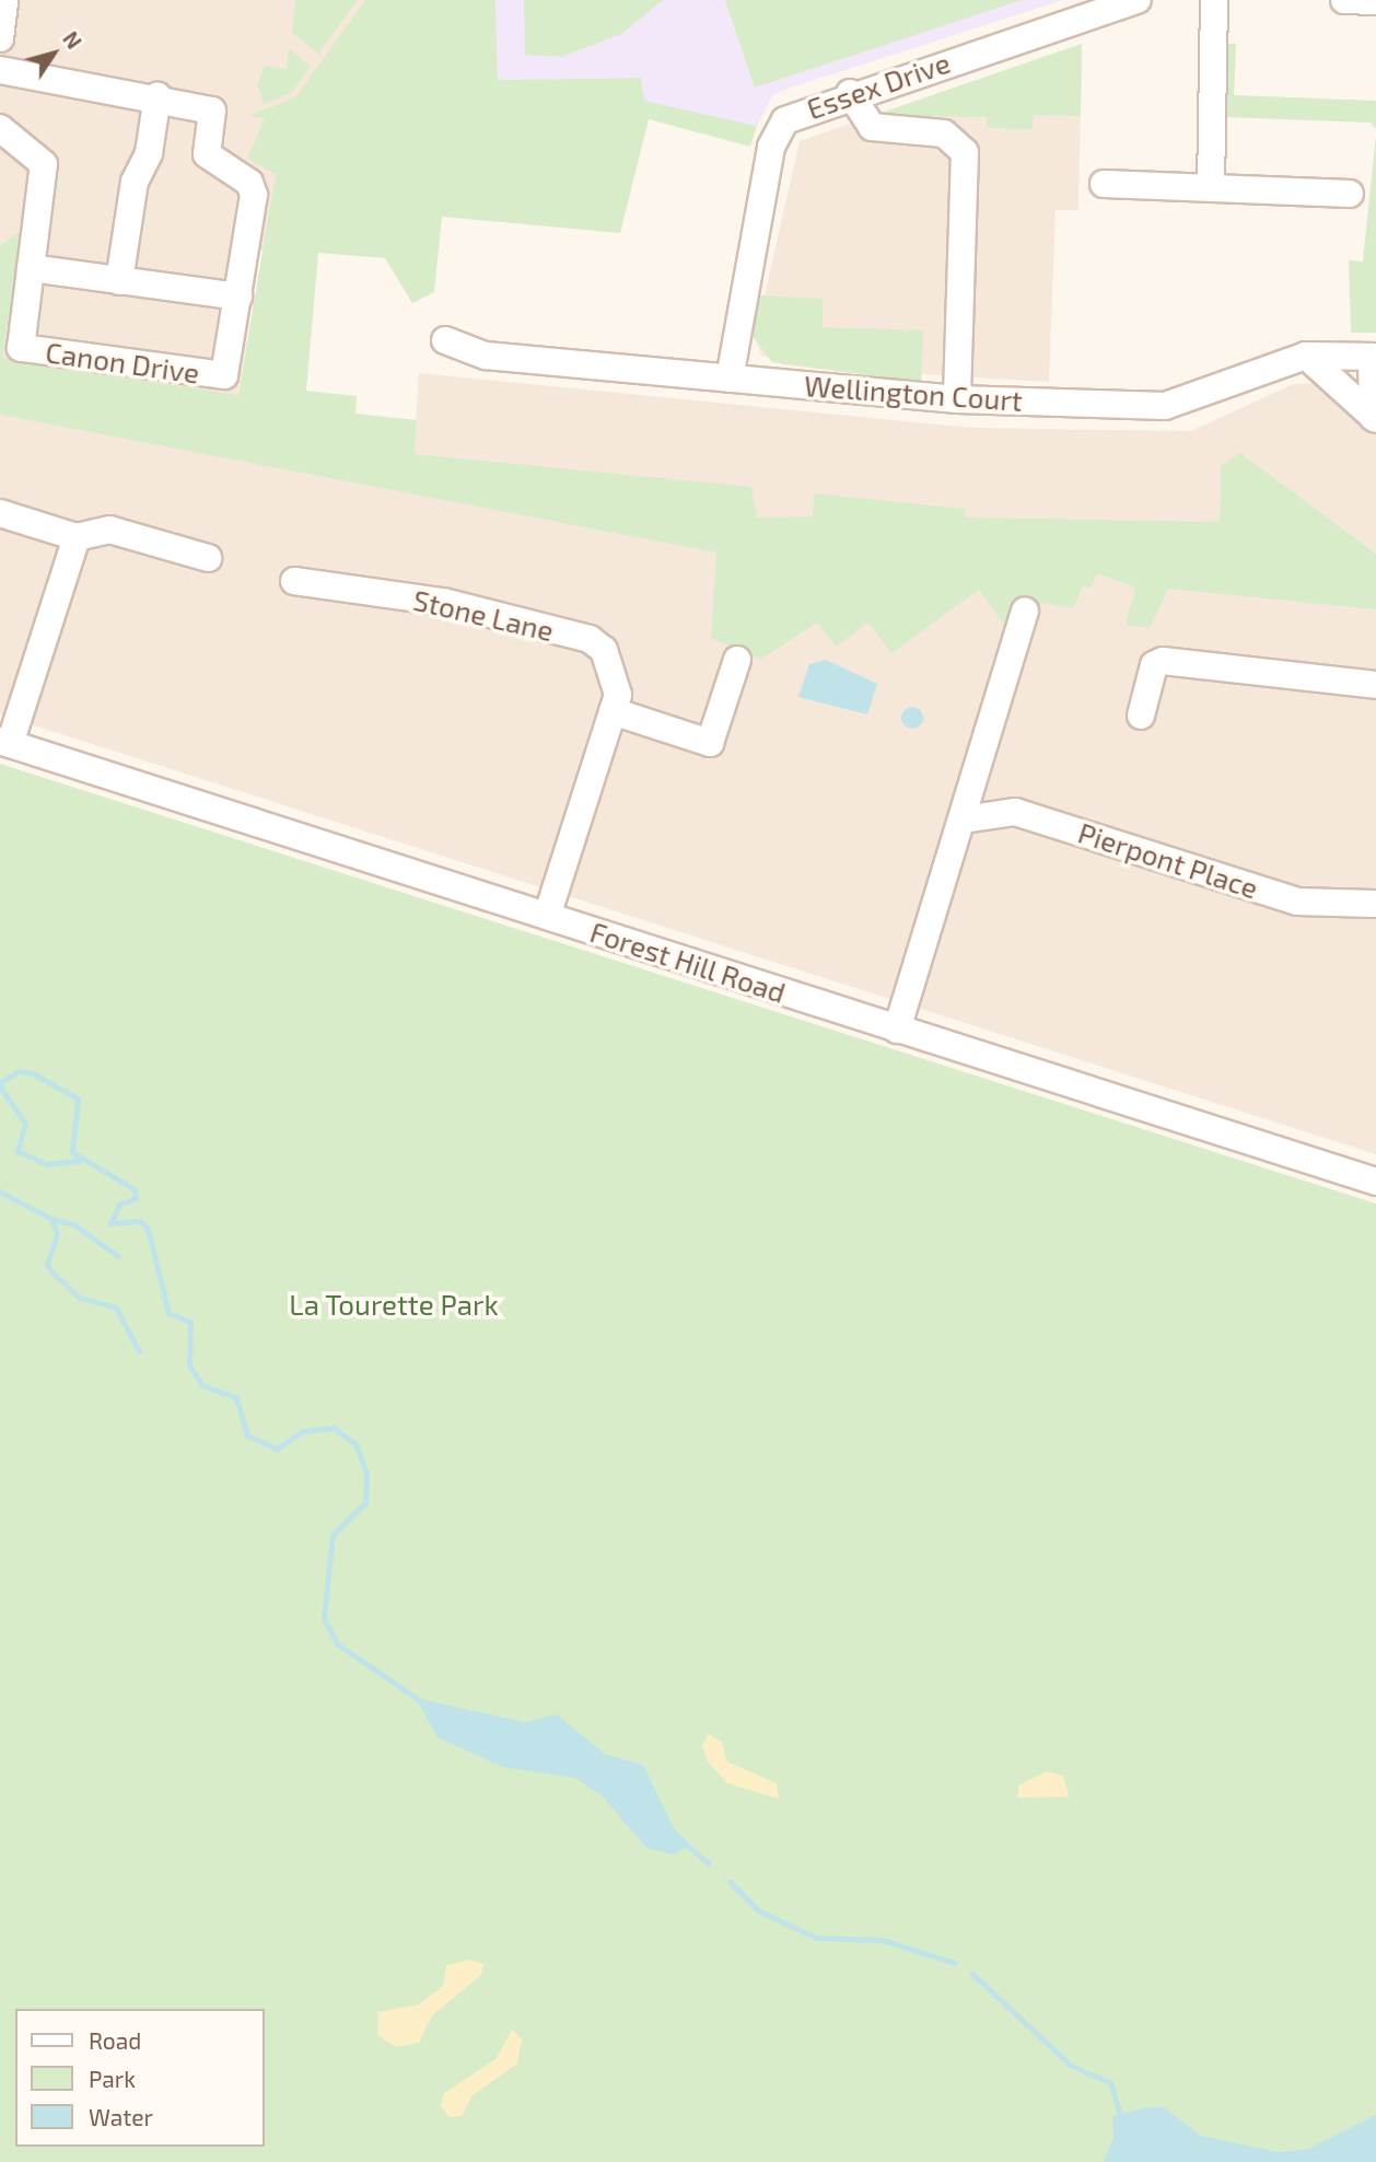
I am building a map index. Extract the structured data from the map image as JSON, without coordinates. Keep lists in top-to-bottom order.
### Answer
{
  "streets": {
    "street": [
      "Essex Drive",
      "Canon Drive",
      "Wellington Court",
      "Stone Lane",
      "Pierpont Place",
      "Forest Hill Road"
    ]
  },
  "crossings": [
    ["Essex Drive", "Wellington Court"],
    ["Stone Lane", "Forest Hill Road"]
  ],
  "parks": ["La Tourette Park"],
  "legend": ["Road", "Park", "Water"],
  "north": "top right"
}
